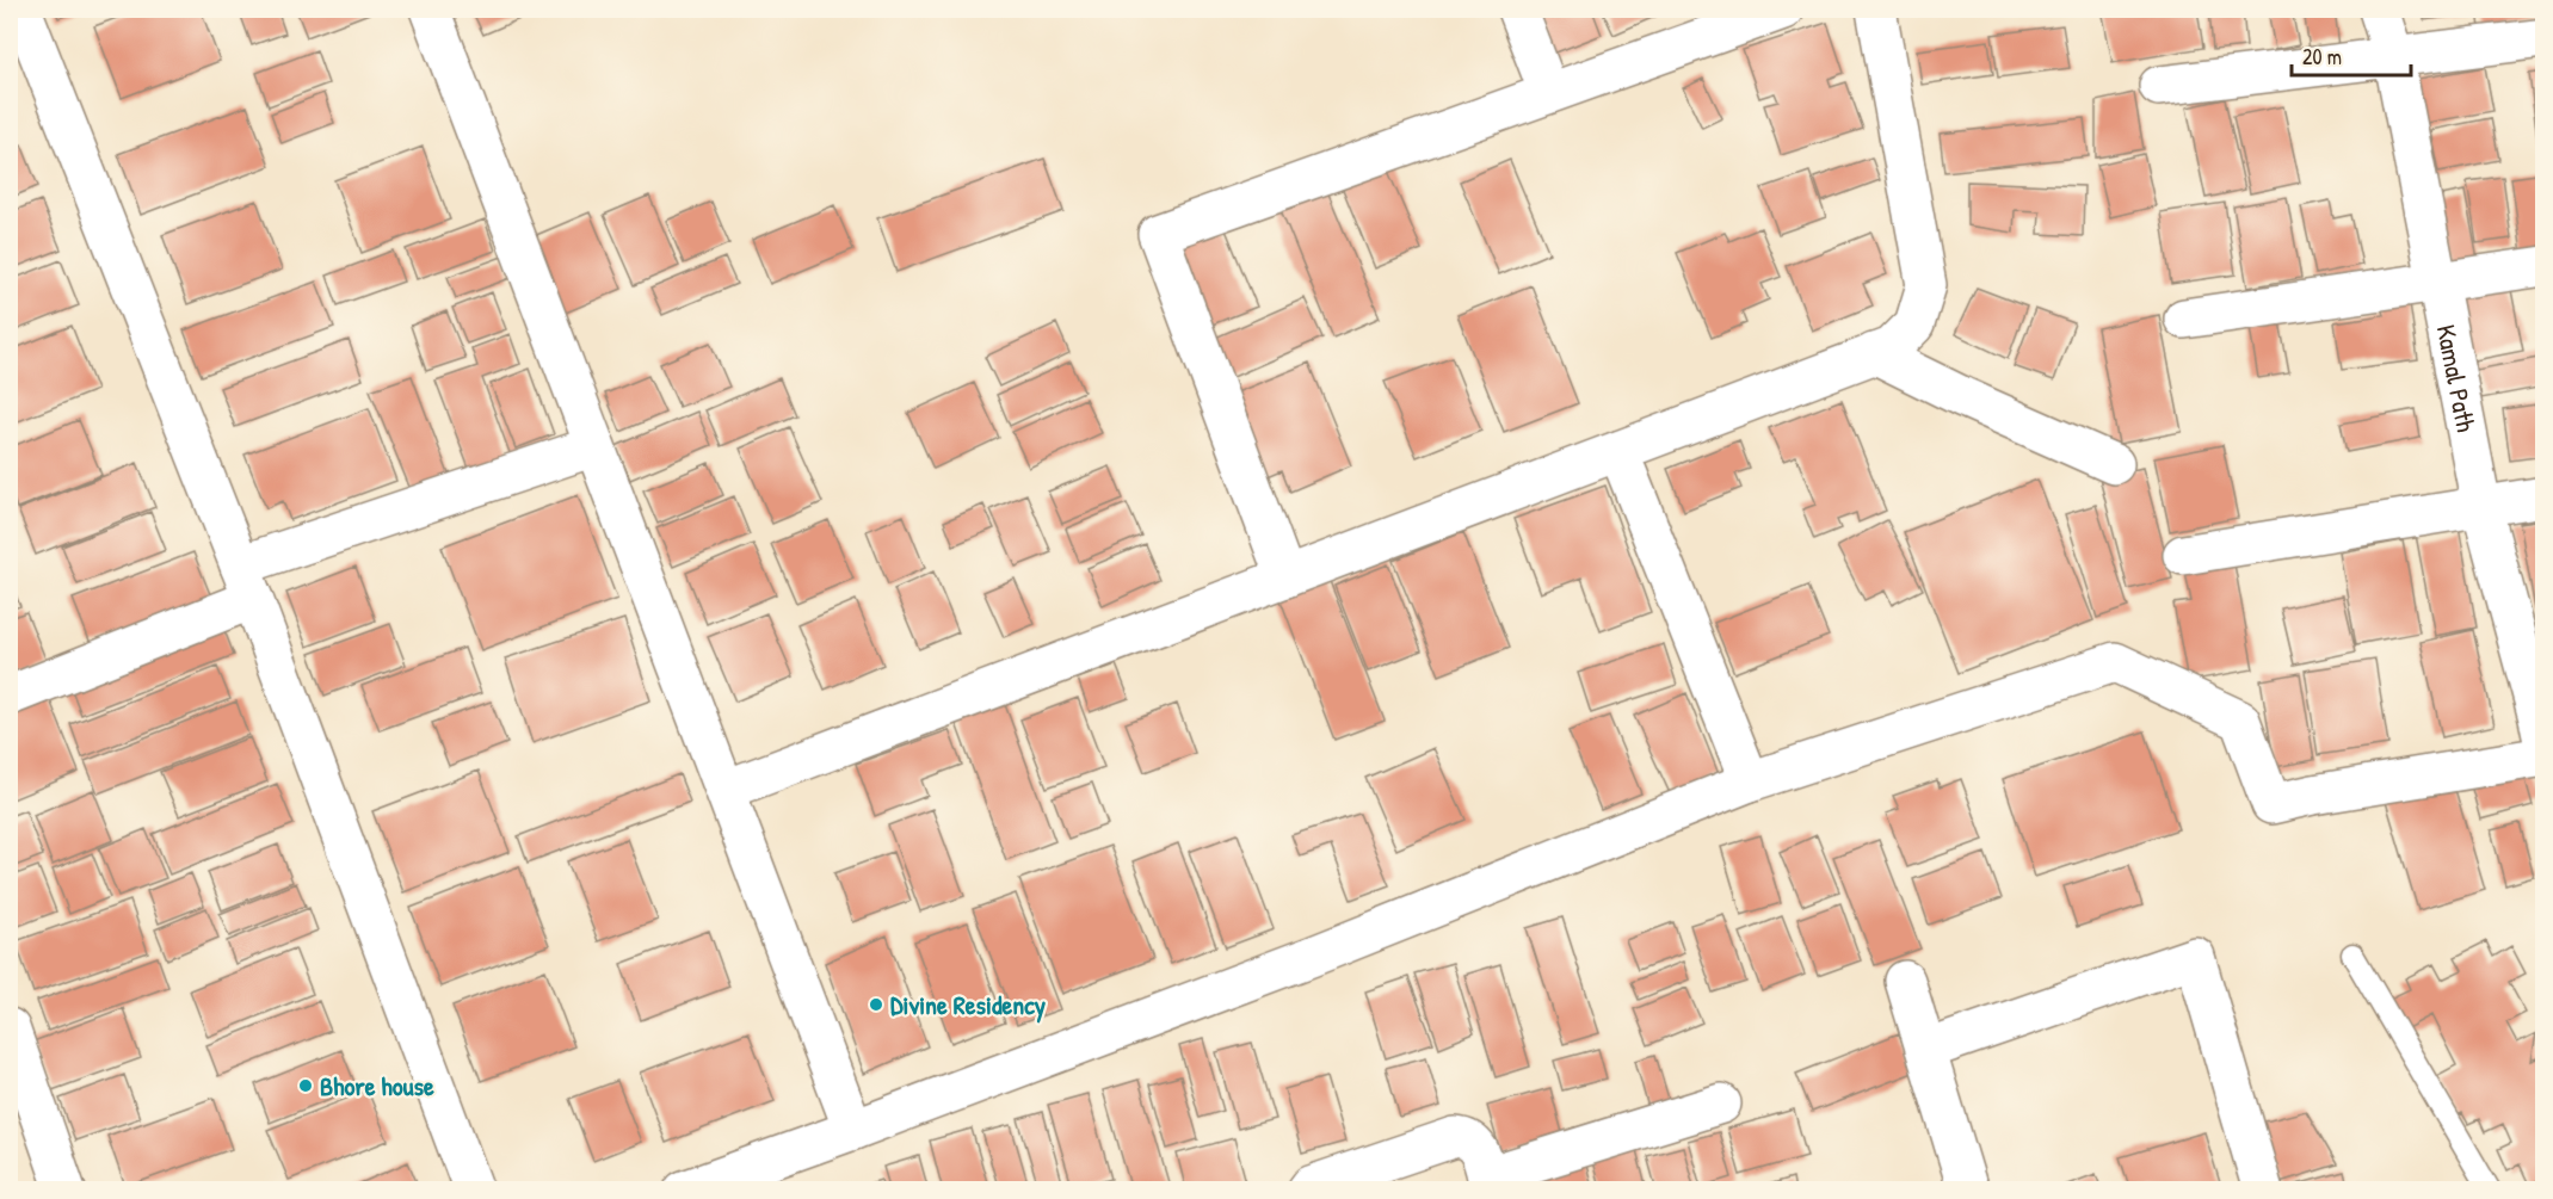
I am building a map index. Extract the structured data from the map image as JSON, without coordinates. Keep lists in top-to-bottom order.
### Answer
{
  "streets": {
    "street": ["Kamal Path"]
  },
  "places": ["Divine Residency", "Bhore house"],
  "scale_bar": "20 m"
}
